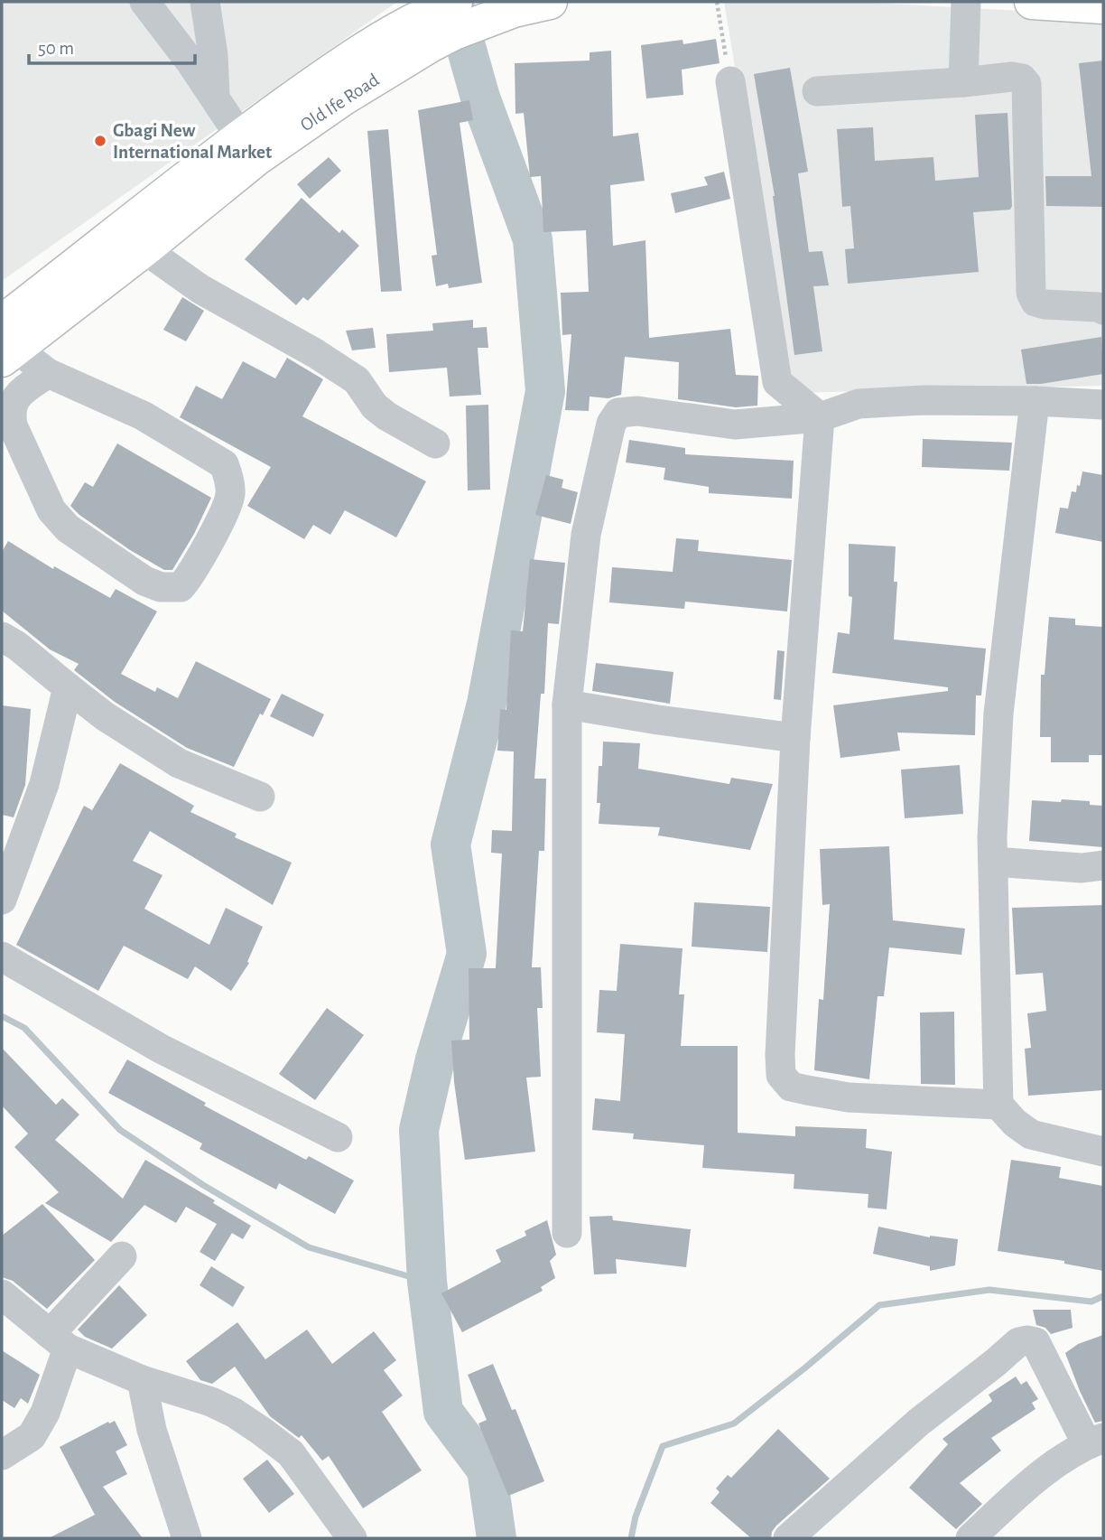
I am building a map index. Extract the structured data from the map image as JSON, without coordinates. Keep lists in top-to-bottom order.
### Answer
{
  "streets": {
    "main road": ["Old Ife Road"]
  },
  "places": ["Gbagi New International Market"],
  "scale_bar": "50 m"
}
